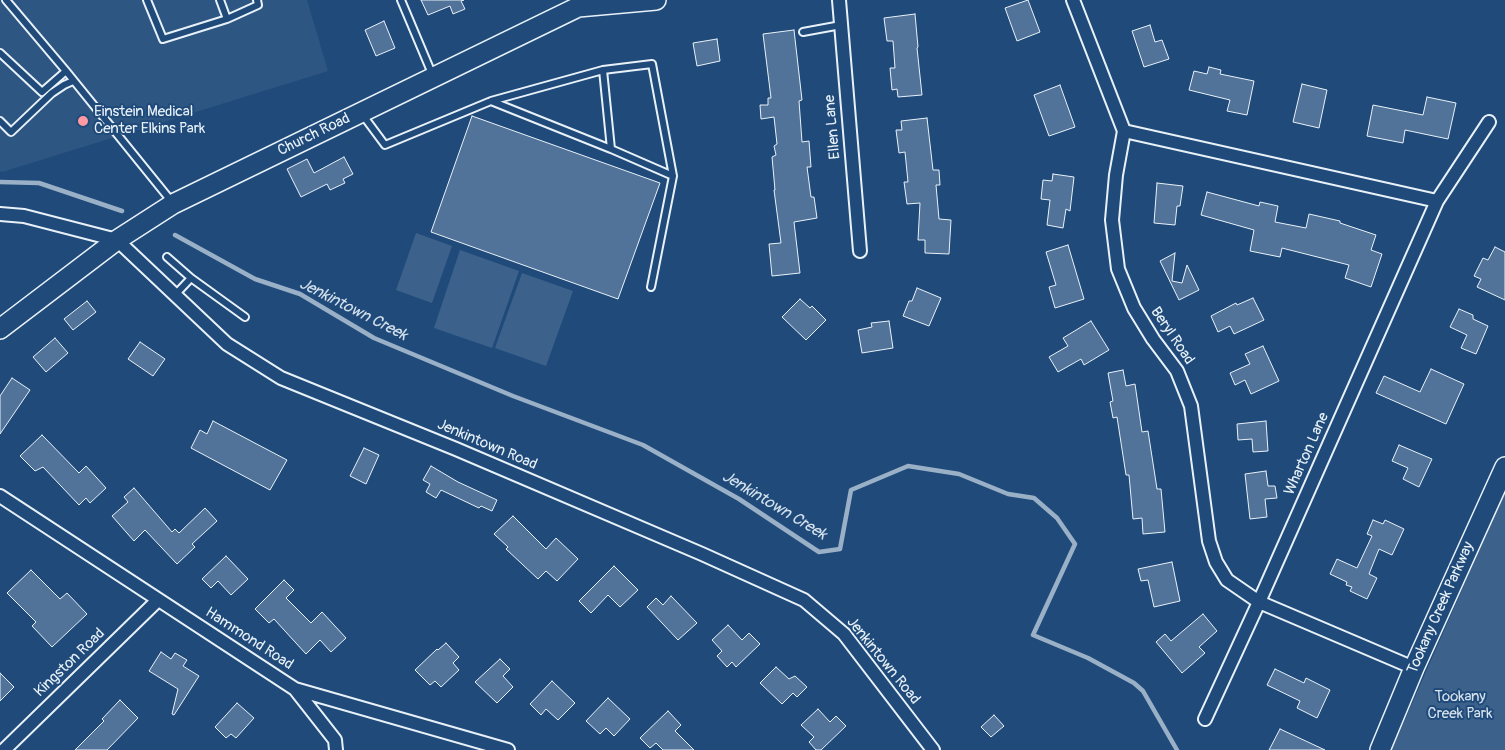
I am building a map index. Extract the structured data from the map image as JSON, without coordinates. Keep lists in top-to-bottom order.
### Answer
{
  "streets": {
    "street": [
      "Ellen Lane",
      "Church Road",
      "Beryl Road",
      "Jenkintown Road",
      "Wharton Lane",
      "Tookany Creek Parkway",
      "Hammond Road",
      "Kingston Road"
    ]
  },
  "crossings": [
    ["Church Road", "Jenkintown Road"],
    ["Beryl Road", "Wharton Lane"],
    ["Beryl Road", "Tookany Creek Parkway"],
    ["Hammond Road", "Kingston Road"]
  ],
  "water": ["Jenkintown Creek"],
  "parks": ["Tookany Creek Park"],
  "places": ["Einstein Medical Center Elkins Park"]
}
